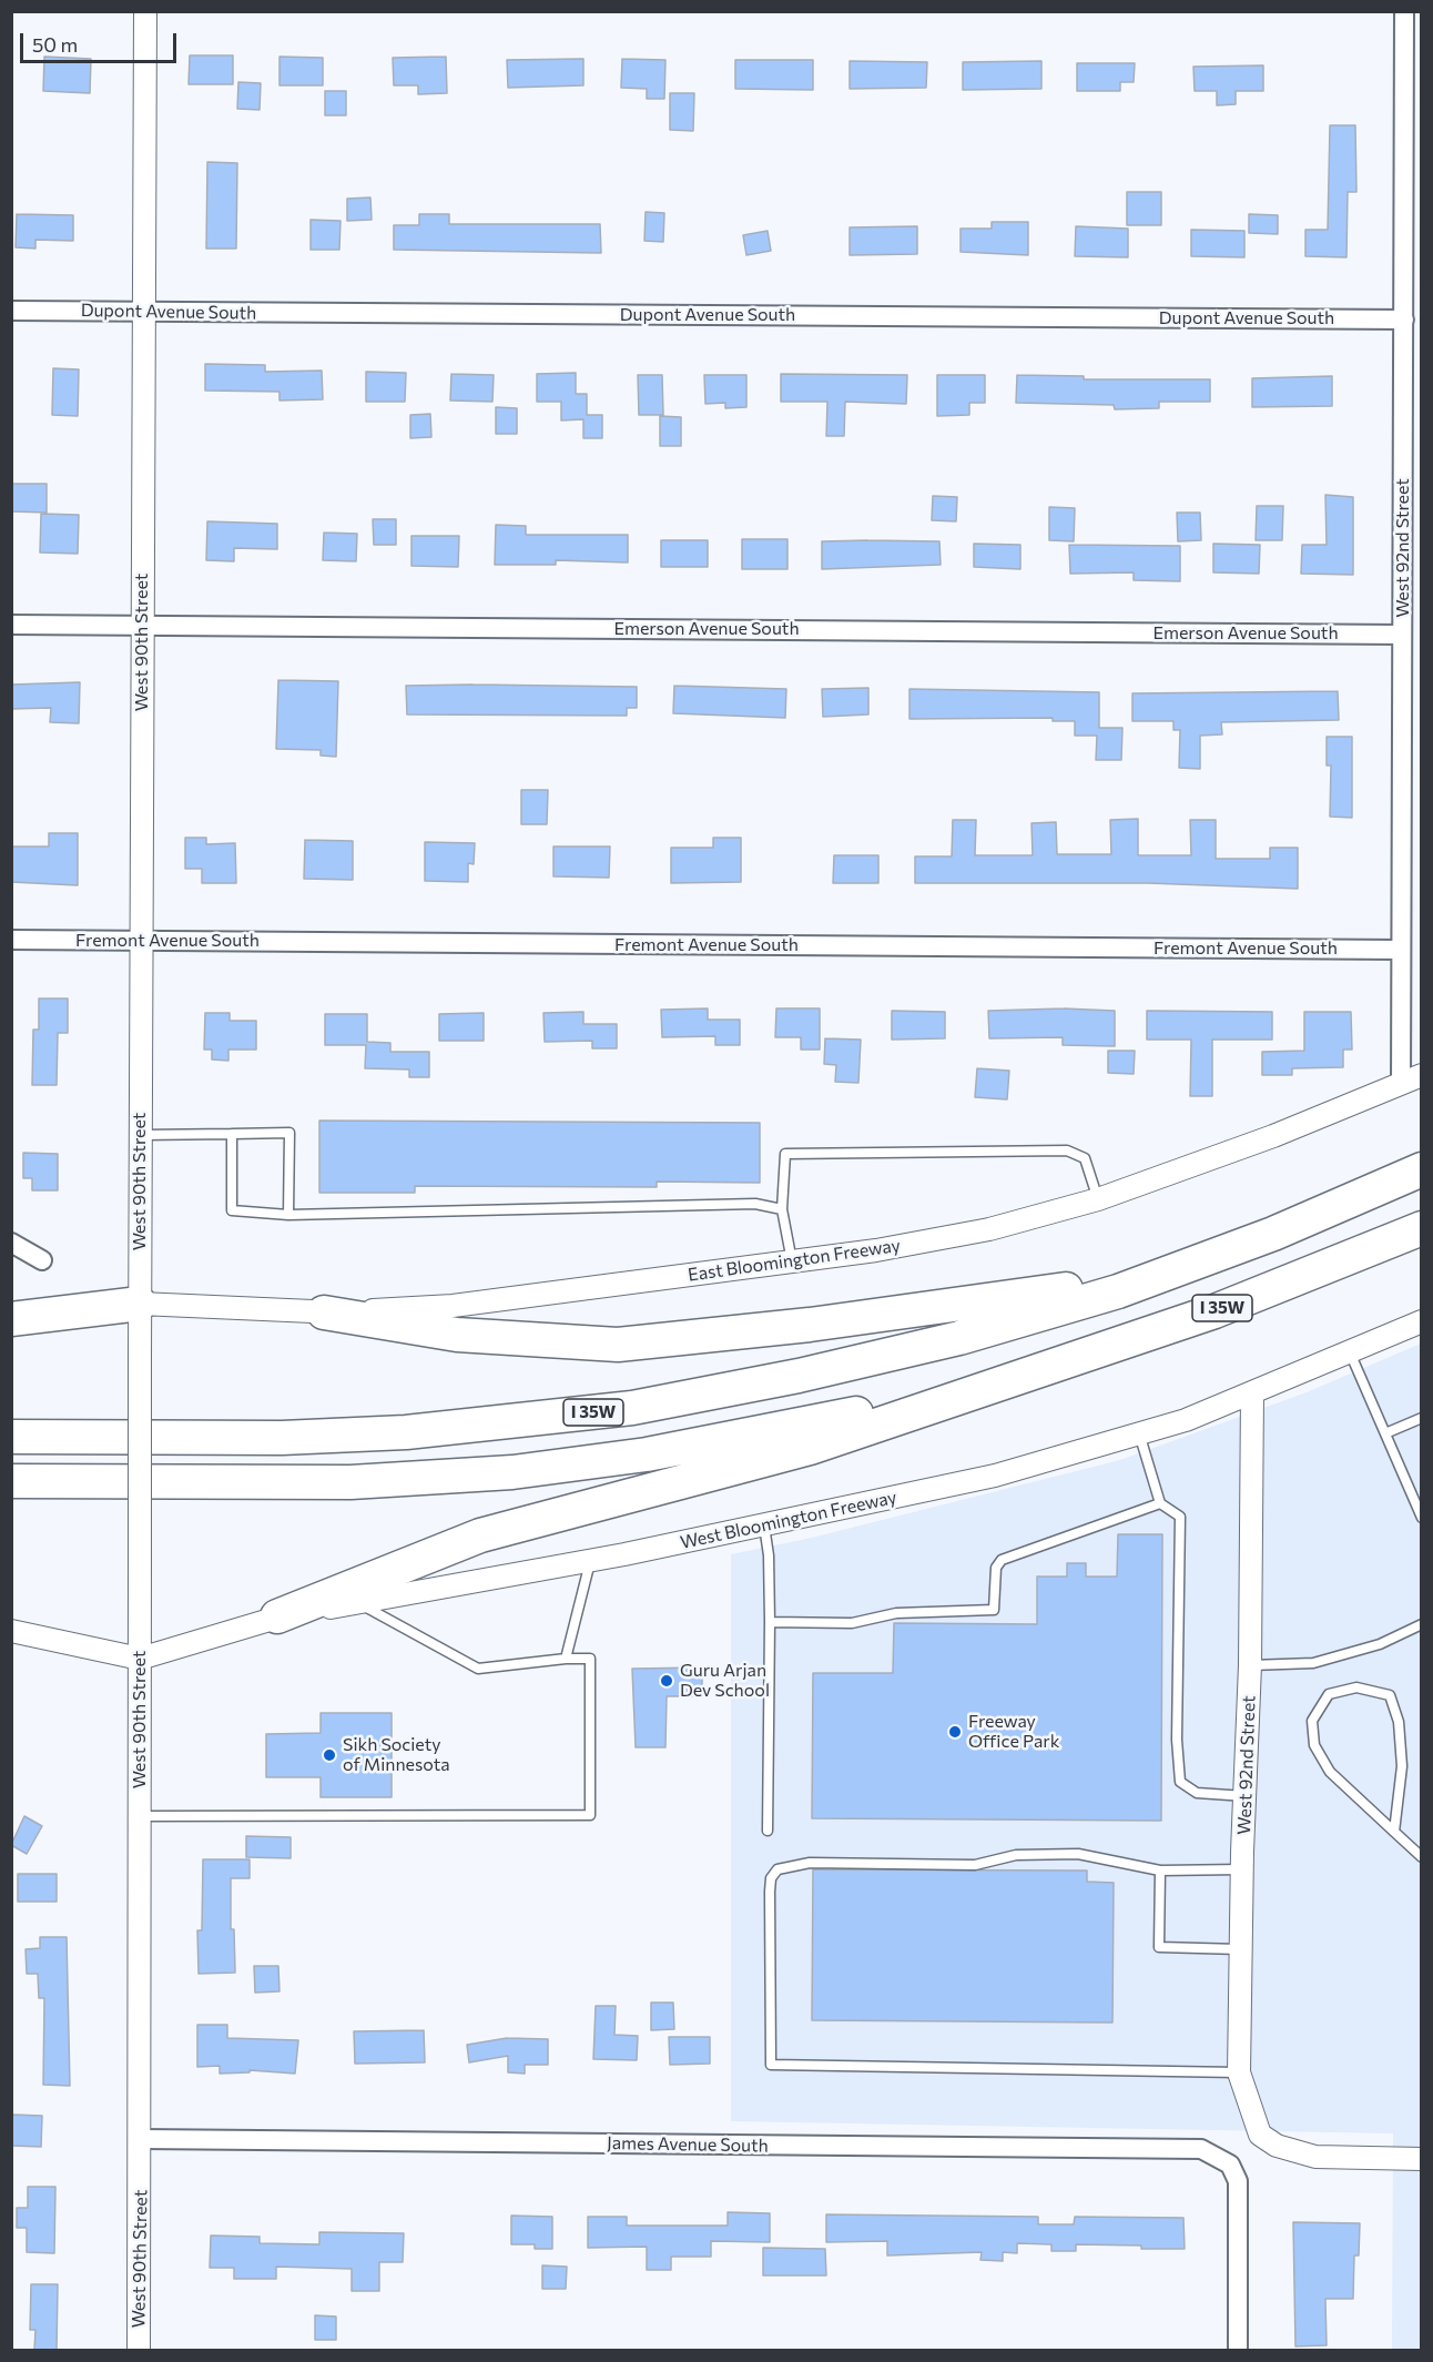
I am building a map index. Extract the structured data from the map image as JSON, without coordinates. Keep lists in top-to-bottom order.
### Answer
{
  "streets": {
    "highway": ["I 35W"],
    "street": [
      "Dupont Avenue South",
      "West 92nd Street",
      "Emerson Avenue South",
      "West 90th Street",
      "Fremont Avenue South",
      "East Bloomington Freeway",
      "West Bloomington Freeway",
      "James Avenue South"
    ]
  },
  "crossings": [
    ["Dupont Avenue South", "West 92nd Street"],
    ["Dupont Avenue South", "West 90th Street"],
    ["West 92nd Street", "Emerson Avenue South"],
    ["West 92nd Street", "Fremont Avenue South"],
    ["West 92nd Street", "East Bloomington Freeway"],
    ["West 92nd Street", "West Bloomington Freeway"],
    ["Emerson Avenue South", "West 90th Street"],
    ["West 90th Street", "Fremont Avenue South"],
    ["West 90th Street", "East Bloomington Freeway"],
    ["West 90th Street", "West Bloomington Freeway"],
    ["West 90th Street", "James Avenue South"]
  ],
  "places": ["Guru Arjan Dev School", "Freeway Office Park", "Sikh Society of Minnesota"],
  "scale_bar": "50 m"
}
